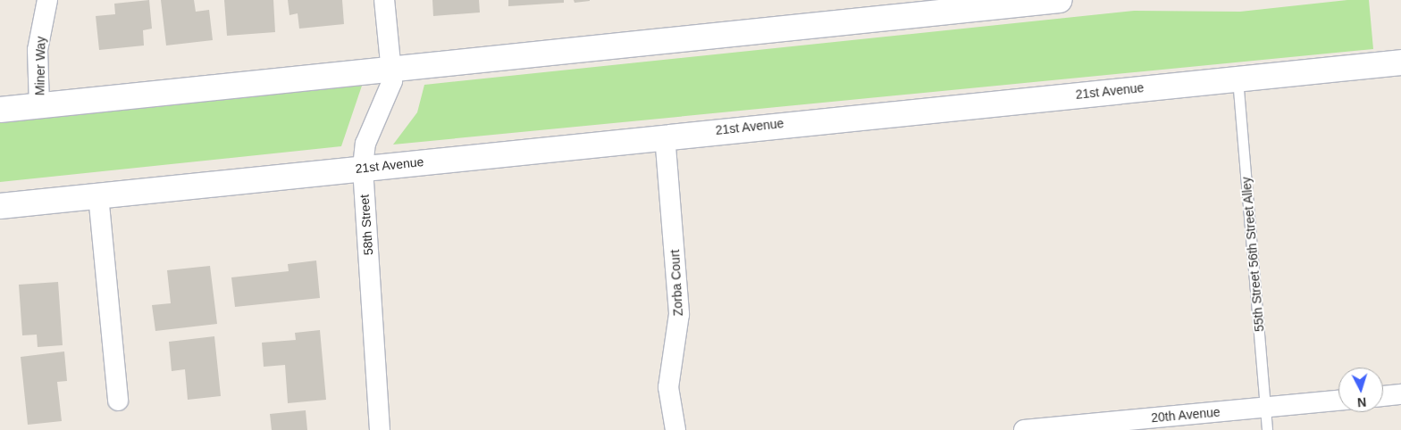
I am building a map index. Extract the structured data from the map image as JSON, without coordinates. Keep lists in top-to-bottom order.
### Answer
{
  "streets": {
    "street": [
      "Miner Way",
      "21st Avenue",
      "58th Street",
      "Zorba Court",
      "20th Avenue"
    ],
    "lane": ["55th Street 56th Street Alley"]
  },
  "crossings": [
    ["21st Avenue", "58th Street"],
    ["21st Avenue", "55th Street 56th Street Alley"],
    ["21st Avenue", "Zorba Court"],
    ["55th Street 56th Street Alley", "20th Avenue"]
  ],
  "north": "bottom"
}
